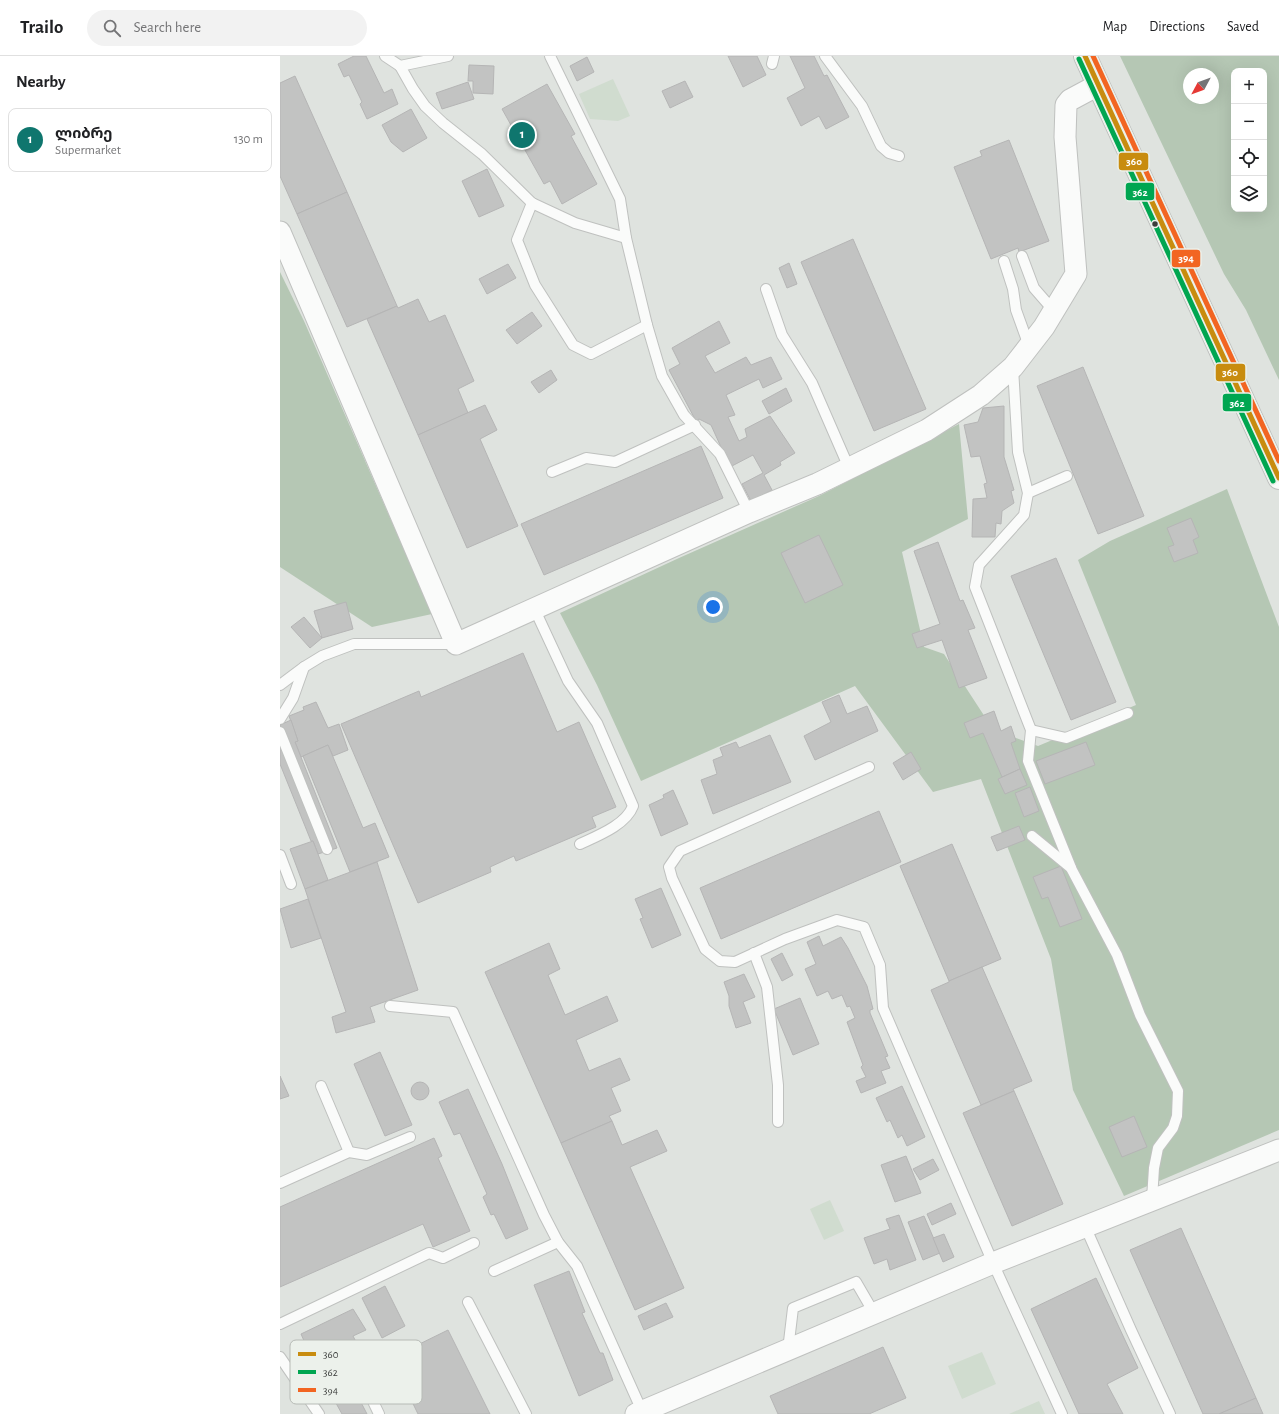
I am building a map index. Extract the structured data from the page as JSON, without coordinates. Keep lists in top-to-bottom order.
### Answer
{
  "lines": ["transit line 360", "transit line 394", "transit line 362"],
  "legend": ["360", "362", "394"],
  "north": "bottom left",
  "page": {
    "header": "Trailo",
    "search": "Search here",
    "nav": ["Map", "Directions", "Saved"],
    "heading": "Nearby",
    "map_buttons": ["+", "−"],
    "list": [
      {
        "mark": "1",
        "name": "ლიბრე",
        "note": "Supermarket",
        "value": "130 m"
      }
    ],
    "pins": "1"
  }
}
